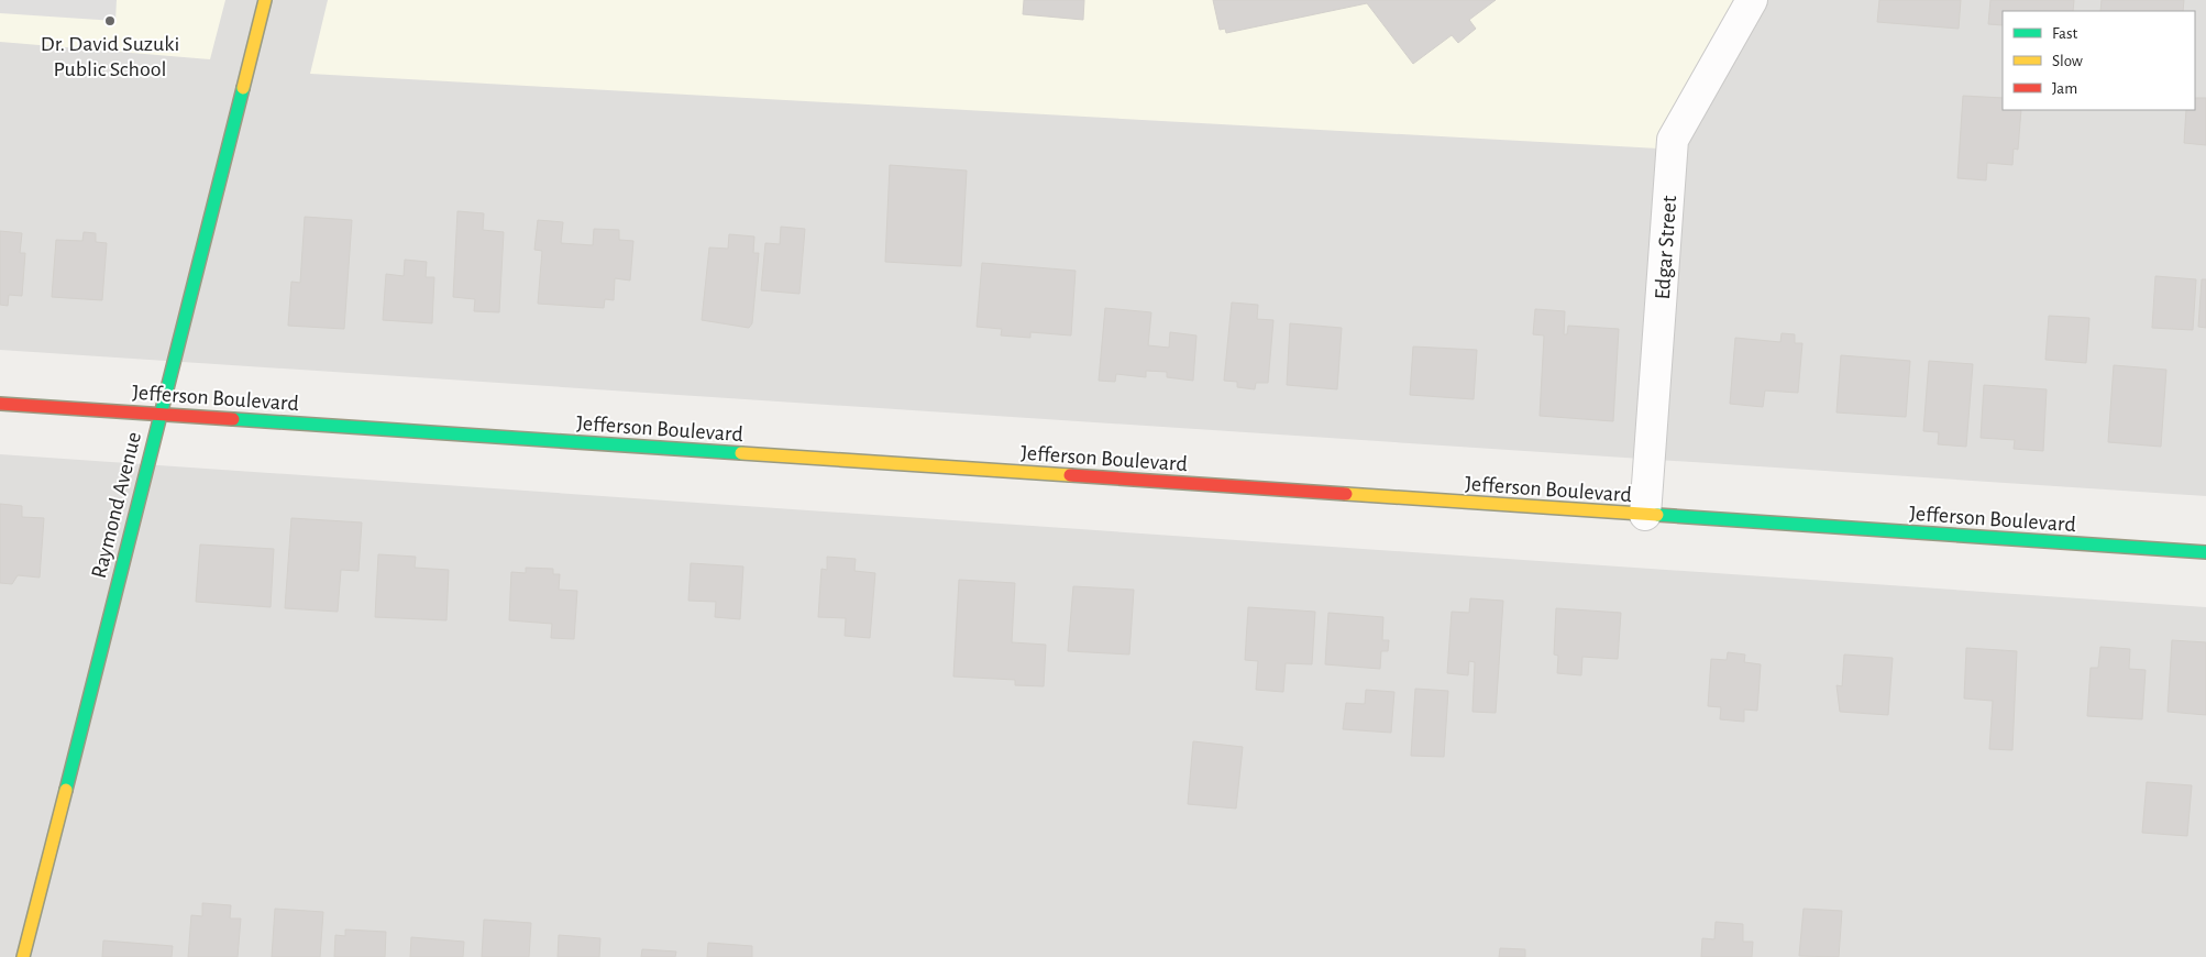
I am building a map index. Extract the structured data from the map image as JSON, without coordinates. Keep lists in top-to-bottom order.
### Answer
{
  "streets": {
    "street": ["Edgar Street", "Jefferson Boulevard", "Raymond Avenue"]
  },
  "crossings": [
    ["Edgar Street", "Jefferson Boulevard"],
    ["Jefferson Boulevard", "Raymond Avenue"]
  ],
  "places": ["Dr. David Suzuki Public School"],
  "legend": ["Fast", "Slow", "Jam"]
}
